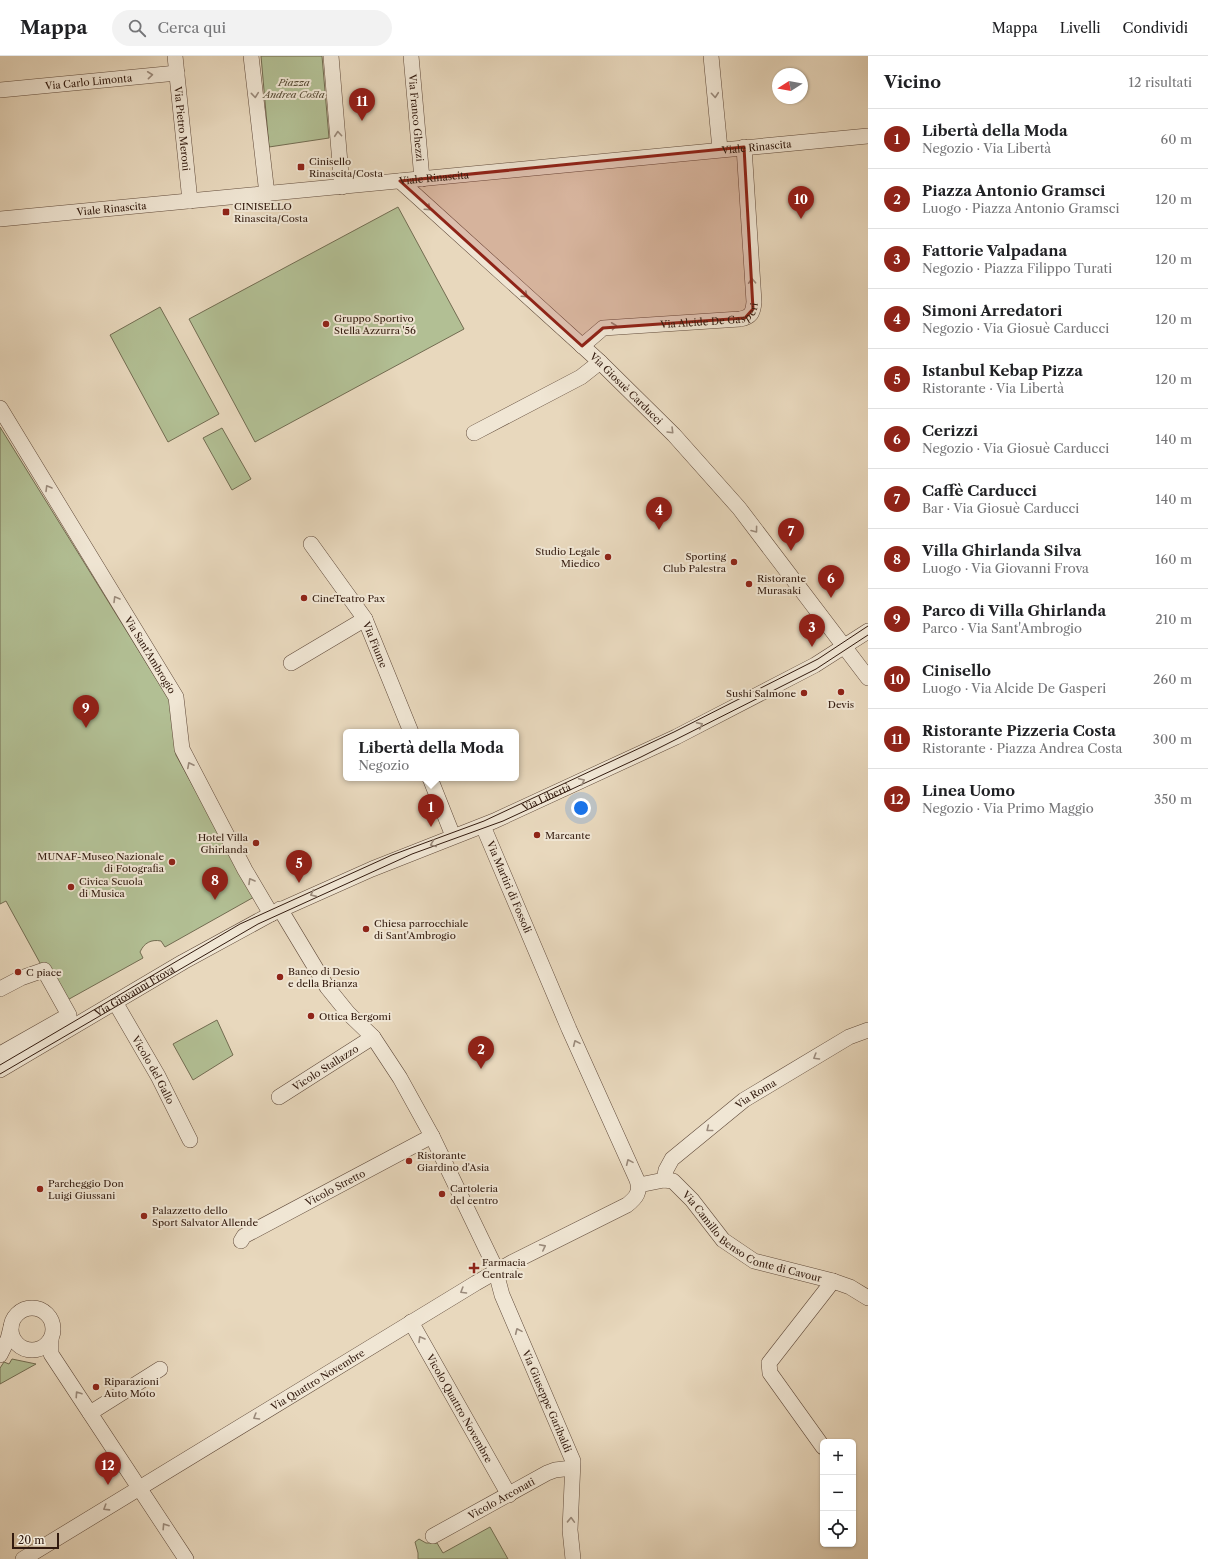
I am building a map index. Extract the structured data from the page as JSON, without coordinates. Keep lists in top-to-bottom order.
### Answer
{
  "streets": {
    "street": [
      "Via Carlo Limonta",
      "Via Franco Ghezzi",
      "Via Pietro Meroni",
      "Viale Rinascita",
      "Via Alcide De Gasperi",
      "Via Giosuè Carducci",
      "Via Fiume",
      "Via Sant'Ambrogio",
      "Via Libertà",
      "Via Martiri di Fossoli",
      "Via Giovanni Frova",
      "Vicolo Stallazzo",
      "Vicolo del Gallo",
      "Via Roma",
      "Vicolo Stretto",
      "Via Camillo Benso Conte di Cavour",
      "Via Quattro Novembre",
      "Via Giuseppe Garibaldi",
      "Vicolo Quattro Novembre",
      "Vicolo Arconati"
    ]
  },
  "crossings": [
    ["Via Carlo Limonta", "Via Pietro Meroni"],
    ["Via Franco Ghezzi", "Viale Rinascita"],
    ["Via Pietro Meroni", "Viale Rinascita"],
    ["Viale Rinascita", "Via Alcide De Gasperi"],
    ["Viale Rinascita", "Via Giosuè Carducci"],
    ["Via Alcide De Gasperi", "Via Giosuè Carducci"],
    ["Via Giosuè Carducci", "Via Libertà"],
    ["Via Sant'Ambrogio", "Via Libertà"],
    ["Via Sant'Ambrogio", "Via Giovanni Frova"],
    ["Via Sant'Ambrogio", "Vicolo Stallazzo"],
    ["Via Sant'Ambrogio", "Via Giuseppe Garibaldi"],
    ["Via Libertà", "Via Martiri di Fossoli"],
    ["Via Libertà", "Via Giovanni Frova"],
    ["Via Martiri di Fossoli", "Via Quattro Novembre"],
    ["Via Giovanni Frova", "Vicolo del Gallo"],
    ["Vicolo Stallazzo", "Via Giuseppe Garibaldi"],
    ["Via Roma", "Via Camillo Benso Conte di Cavour"],
    ["Vicolo Stretto", "Via Giuseppe Garibaldi"],
    ["Via Quattro Novembre", "Via Giuseppe Garibaldi"],
    ["Via Quattro Novembre", "Vicolo Quattro Novembre"],
    ["Via Giuseppe Garibaldi", "Vicolo Arconati"],
    ["Vicolo Quattro Novembre", "Vicolo Arconati"]
  ],
  "one_way": [
    "Via Carlo Limonta",
    "Via Giosuè Carducci",
    "Via Sant'Ambrogio",
    "Via Martiri di Fossoli",
    "Via Roma",
    "Via Giuseppe Garibaldi",
    "Vicolo Quattro Novembre"
  ],
  "parks": ["Piazza Andrea Costa"],
  "places": {
    "transit": ["Cinisello Rinascita/Costa", "CINISELLO Rinascita/Costa"],
    "other": [
      "Gruppo Sportivo Stella Azzurra '56",
      "Studio Legale Miedico",
      "Sporting Club Palestra",
      "Ristorante Murasaki",
      "CineTeatro Pax",
      "Devis",
      "Sushi Salmone",
      "Marcante",
      "Hotel Villa Ghirlanda",
      "MUNAF-Museo Nazionale di Fotografia",
      "Civica Scuola di Musica",
      "Chiesa parrocchiale di Sant'Ambrogio",
      "C piace",
      "Banco di Desio e della Brianza",
      "Ottica Bergomi",
      "Ristorante Giardino d'Asia",
      "Parcheggio Don Luigi Giussani",
      "Cartoleria del centro",
      "Palazzetto dello Sport Salvator Allende",
      "Riparazioni Auto Moto"
    ],
    "health": ["Farmacia Centrale"]
  },
  "scale_bar": "20 m",
  "north": "left",
  "page": {
    "header": "Mappa",
    "search": "Cerca qui",
    "nav": ["Mappa", "Livelli", "Condividi"],
    "heading": ["Vicino", "12 risultati"],
    "pins": [
      "11",
      "10",
      "4",
      "7",
      "6",
      "3",
      "9",
      "1",
      "5",
      "8",
      "2",
      "12"
    ],
    "list": [
      {
        "mark": "1",
        "name": "Libertà della Moda",
        "note": "Negozio · Via Libertà",
        "value": "60 m"
      },
      {
        "mark": "2",
        "name": "Piazza Antonio Gramsci",
        "note": "Luogo · Piazza Antonio Gramsci",
        "value": "120 m"
      },
      {
        "mark": "3",
        "name": "Fattorie Valpadana",
        "note": "Negozio · Piazza Filippo Turati",
        "value": "120 m"
      },
      {
        "mark": "4",
        "name": "Simoni Arredatori",
        "note": "Negozio · Via Giosuè Carducci",
        "value": "120 m"
      },
      {
        "mark": "5",
        "name": "Istanbul Kebap Pizza",
        "note": "Ristorante · Via Libertà",
        "value": "120 m"
      },
      {
        "mark": "6",
        "name": "Cerizzi",
        "note": "Negozio · Via Giosuè Carducci",
        "value": "140 m"
      },
      {
        "mark": "7",
        "name": "Caffè Carducci",
        "note": "Bar · Via Giosuè Carducci",
        "value": "140 m"
      },
      {
        "mark": "8",
        "name": "Villa Ghirlanda Silva",
        "note": "Luogo · Via Giovanni Frova",
        "value": "160 m"
      },
      {
        "mark": "9",
        "name": "Parco di Villa Ghirlanda",
        "note": "Parco · Via Sant'Ambrogio",
        "value": "210 m"
      },
      {
        "mark": "10",
        "name": "Cinisello",
        "note": "Luogo · Via Alcide De Gasperi",
        "value": "260 m"
      },
      {
        "mark": "11",
        "name": "Ristorante Pizzeria Costa",
        "note": "Ristorante · Piazza Andrea Costa",
        "value": "300 m"
      },
      {
        "mark": "12",
        "name": "Linea Uomo",
        "note": "Negozio · Via Primo Maggio",
        "value": "350 m"
      }
    ],
    "popup": ["Libertà della Moda", "Negozio"],
    "map_buttons": ["+", "−"],
    "scale": "20 m"
  }
}
